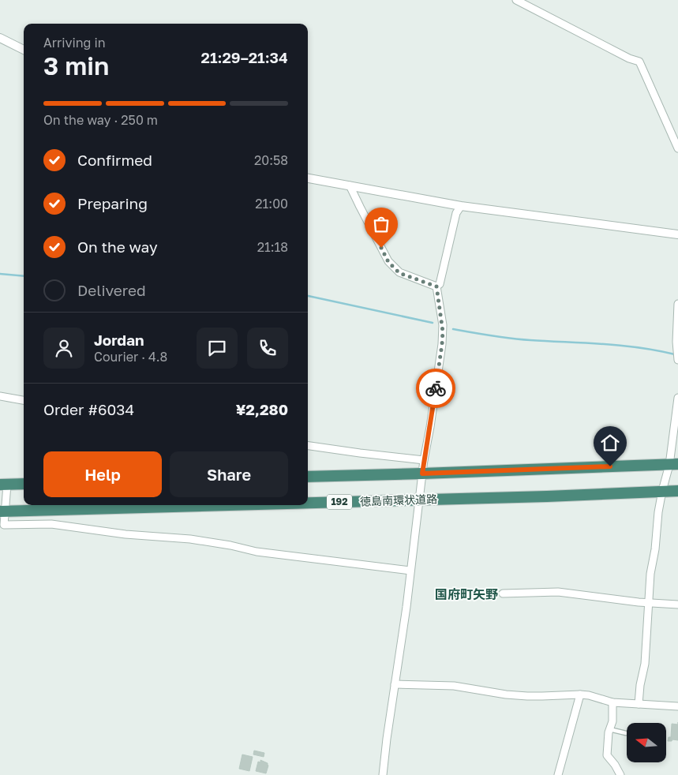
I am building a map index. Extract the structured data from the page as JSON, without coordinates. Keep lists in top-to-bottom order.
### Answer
{
  "streets": {
    "highway": ["徳島南環状道路", "192"]
  },
  "districts": ["国府町矢野"],
  "north": "left",
  "page": {
    "heading": ["3 min", "Arriving in", "21:29–21:34"],
    "panel": [
      "Jordan",
      "Courier · 4.8",
      "Order #6034",
      "¥2,280"
    ],
    "bar": "On the way · 250 m",
    "list": [
      ["Confirmed", "20:58"],
      ["Preparing", "21:00"],
      ["On the way", "21:18"],
      "Delivered"
    ],
    "buttons": ["Help", "Share"]
  }
}
